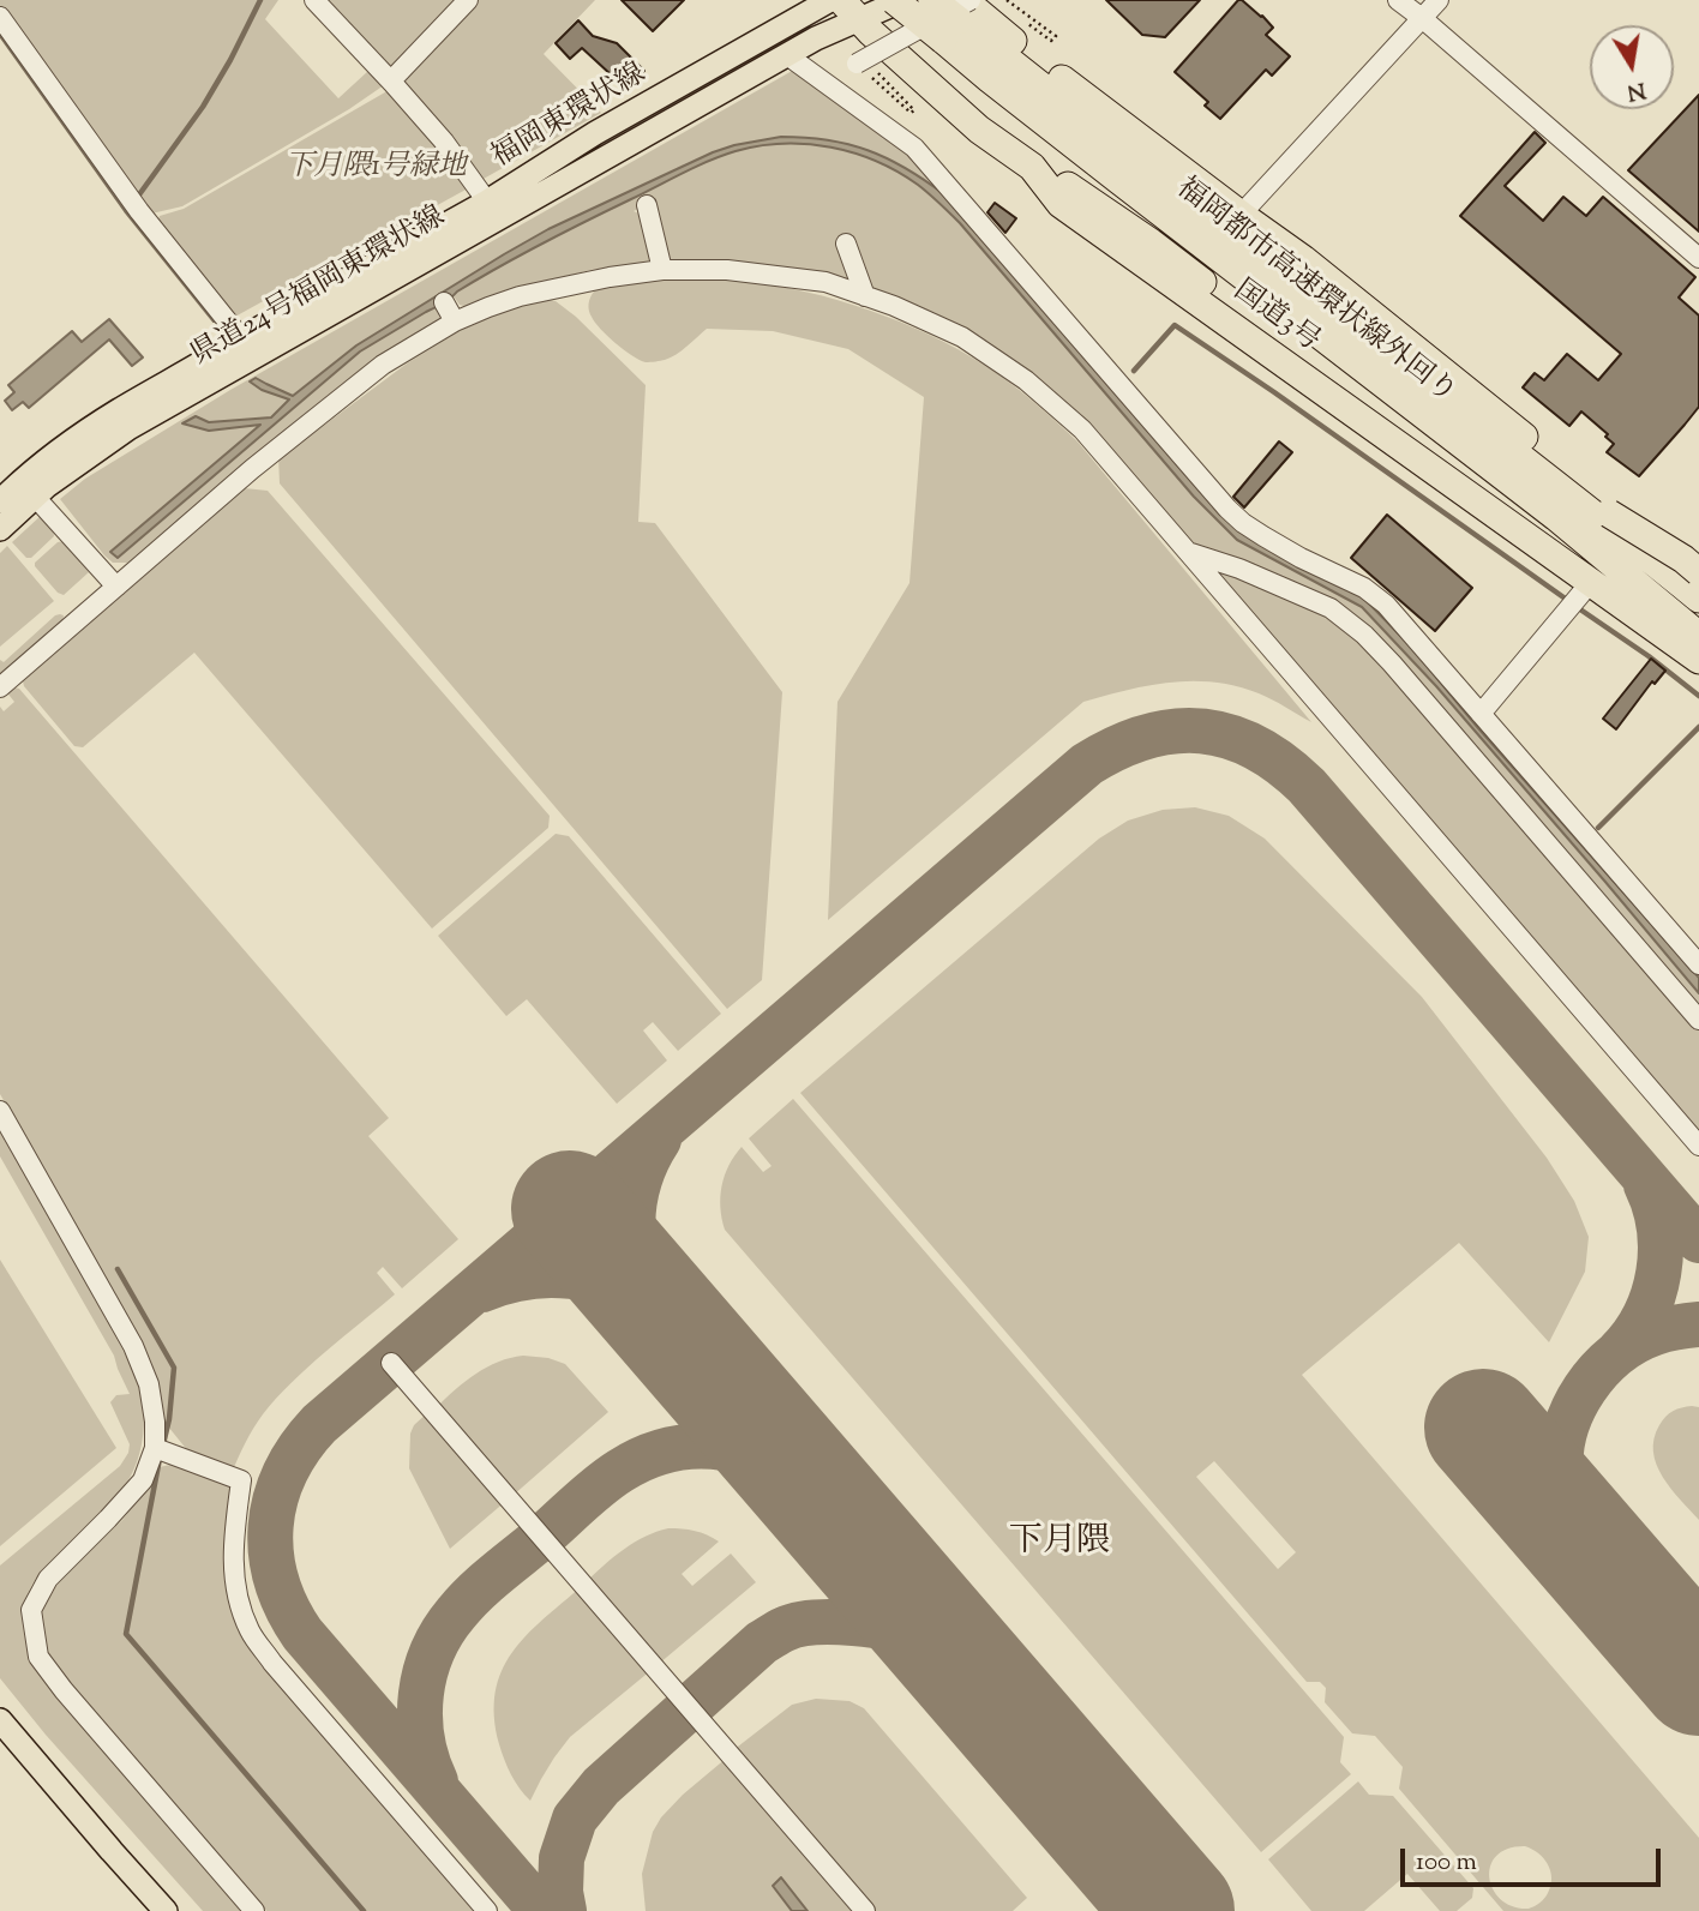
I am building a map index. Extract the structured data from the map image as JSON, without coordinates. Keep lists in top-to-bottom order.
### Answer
{
  "streets": {
    "highway": ["福岡都市高速環状線外回り", "国道3号"],
    "main road": ["福岡東環状線", "県道24号福岡東環状線"]
  },
  "crossings": [
    ["県道24号福岡東環状線", "国道3号"]
  ],
  "districts": ["下月隈"],
  "parks": ["下月隈1号緑地"],
  "scale_bar": "100 m",
  "north": "bottom"
}
